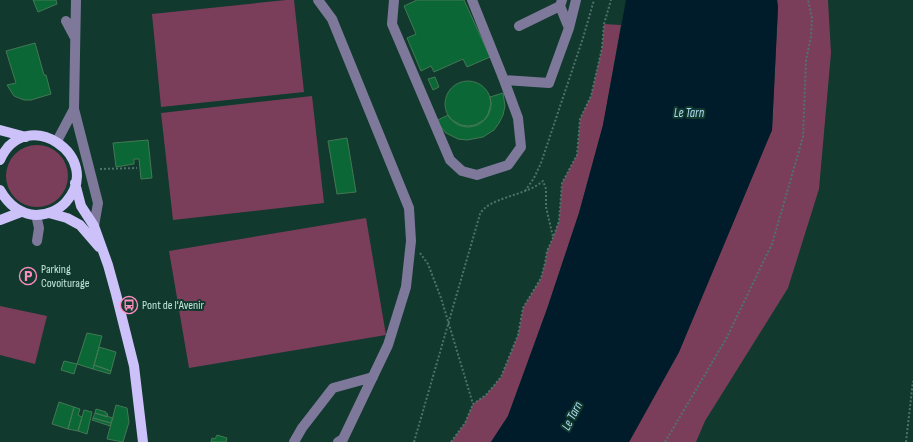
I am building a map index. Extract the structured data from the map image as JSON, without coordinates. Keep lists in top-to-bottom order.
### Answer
{
  "water": ["Le Tarn"],
  "places": {
    "parking": ["Parking Covoiturage"],
    "bus stop": ["Pont de l'Avenir"]
  }
}
